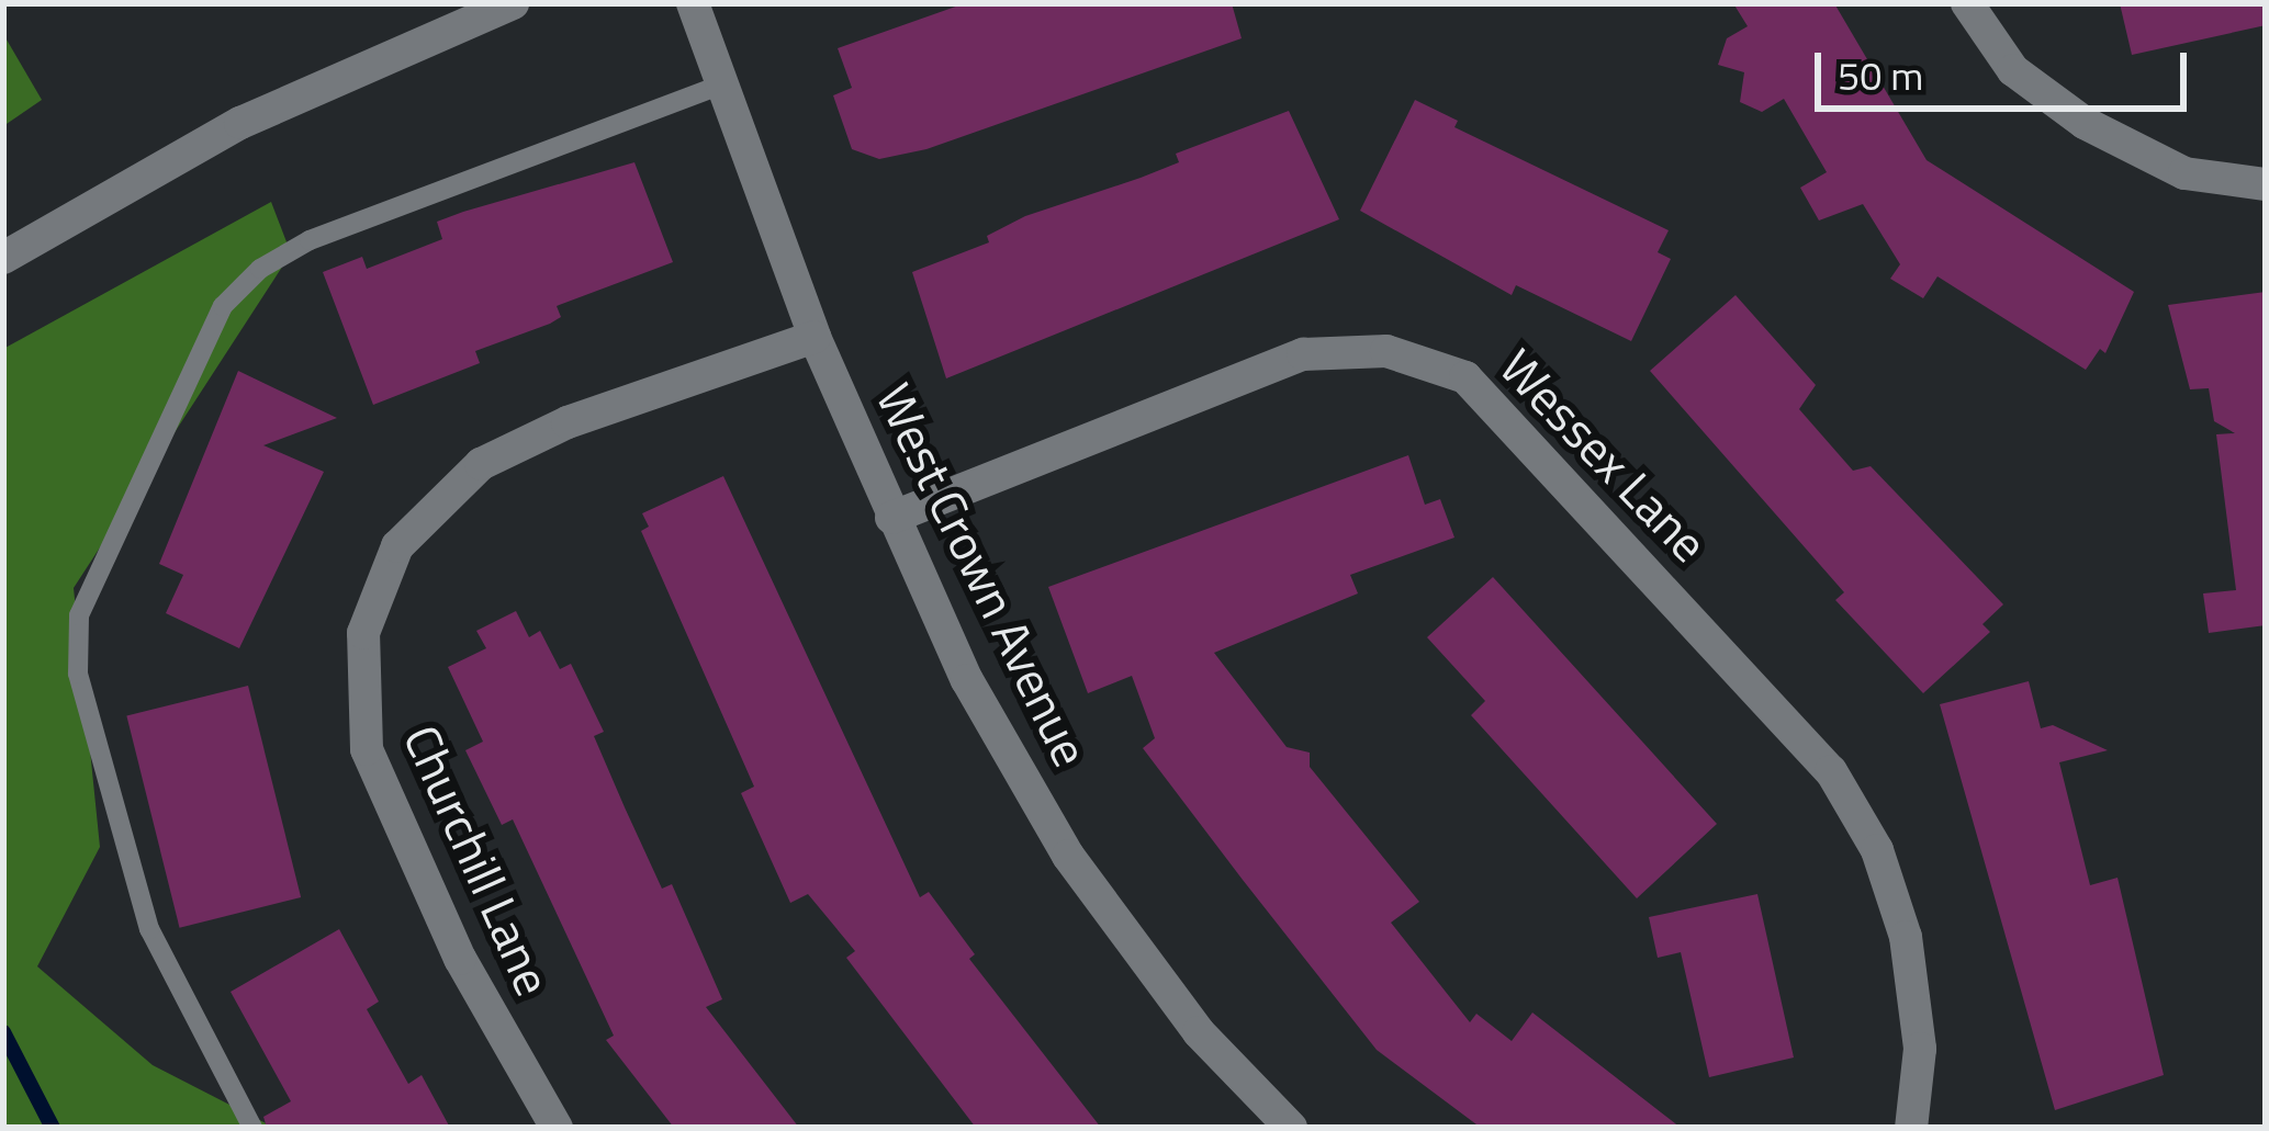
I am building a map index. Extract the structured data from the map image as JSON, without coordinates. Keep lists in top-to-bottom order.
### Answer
{
  "streets": {
    "street": ["Wessex Lane", "West Crown Avenue", "Churchill Lane"]
  },
  "crossings": [
    ["Wessex Lane", "West Crown Avenue"],
    ["West Crown Avenue", "Churchill Lane"]
  ],
  "scale_bar": "50 m"
}
